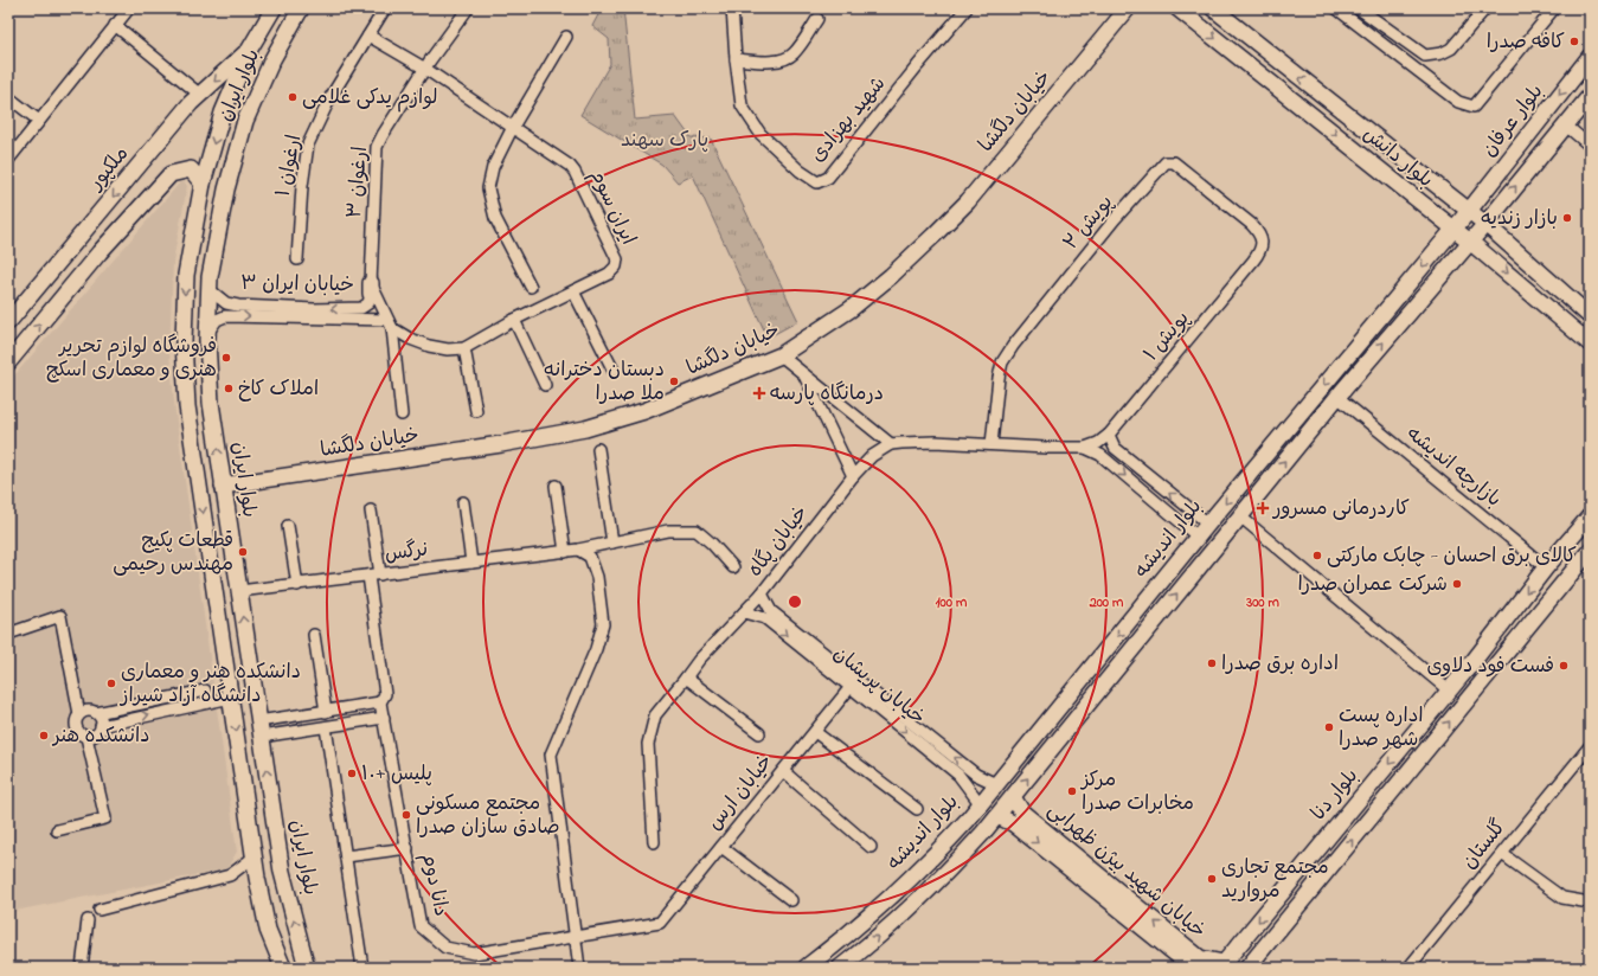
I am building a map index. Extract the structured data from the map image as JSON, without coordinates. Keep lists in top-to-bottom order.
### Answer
{
  "streets": {
    "street": [
      "بلوار ایران",
      "خیابان دلگشا",
      "شهید بهزادی",
      "بلوار عرفان",
      "بلوار دانش",
      "ارغوان ۱",
      "ملکپور",
      "ارغوان ۳",
      "ایران سوم",
      "پویش ۲",
      "خیابان ایران ۳",
      "پویش ۱",
      "بازارچه اندیشه",
      "بلوار اندیشه",
      "خیابان پگاه",
      "نرگس",
      "خیابان پریشان",
      "خیابان ارس",
      "بلوار دنا",
      "گلستان",
      "خیابان شهید بیژن ظهرابی",
      "دانا دوم"
    ]
  },
  "crossings": [
    ["بلوار ایران", "خیابان دلگشا"],
    ["بلوار ایران", "ملکپور"],
    ["بلوار ایران", "خیابان ایران ۳"],
    ["بلوار ایران", "نرگس"],
    ["بلوار عرفان", "بلوار دانش"],
    ["بلوار عرفان", "بلوار اندیشه"],
    ["بلوار دانش", "بلوار اندیشه"],
    ["ارغوان ۱", "ایران سوم"],
    ["ارغوان ۳", "ایران سوم"],
    ["ارغوان ۳", "خیابان ایران ۳"],
    ["پویش ۲", "پویش ۱"],
    ["پویش ۲", "خیابان پگاه"],
    ["پویش ۱", "خیابان پگاه"],
    ["بازارچه اندیشه", "بلوار اندیشه"],
    ["بازارچه اندیشه", "بلوار دنا"],
    ["بلوار اندیشه", "خیابان پگاه"],
    ["بلوار اندیشه", "خیابان پریشان"],
    ["بلوار اندیشه", "خیابان شهید بیژن ظهرابی"],
    ["خیابان پگاه", "خیابان پریشان"],
    ["خیابان پریشان", "خیابان ارس"],
    ["خیابان ارس", "دانا دوم"],
    ["بلوار دنا", "خیابان شهید بیژن ظهرابی"]
  ],
  "parks": ["پارک سهند"],
  "places": {
    "other": [
      "کافه صدرا",
      "لوازم یدکی غلامی",
      "بازار زندیه",
      "فروشگاه لوازم تحریر هنری و معماری اسکچ",
      "دبستان دخترانه ملا صدرا",
      "املاک کاخ",
      "قطعات پکیج مهندس رحیمی",
      "کالای برق احسان - چابک مارکتی",
      "شرکت عمران صدرا",
      "اداره برق صدرا",
      "فست فود دلاوی",
      "دانشکده هنر و معماری دانشگاه آزاد شیراز",
      "اداره پست شهر صدرا",
      "دانشکده هنر",
      "پلیس +۱۰",
      "مرکز مخابرات صدرا",
      "مجتمع مسکونی صادق سازان صدرا",
      "مجتمع تجاری مروارید"
    ],
    "health": ["درمانگاه پارسه", "کاردرمانی مسرور"]
  },
  "rings": ["100 m", "200 m", "300 m"]
}
